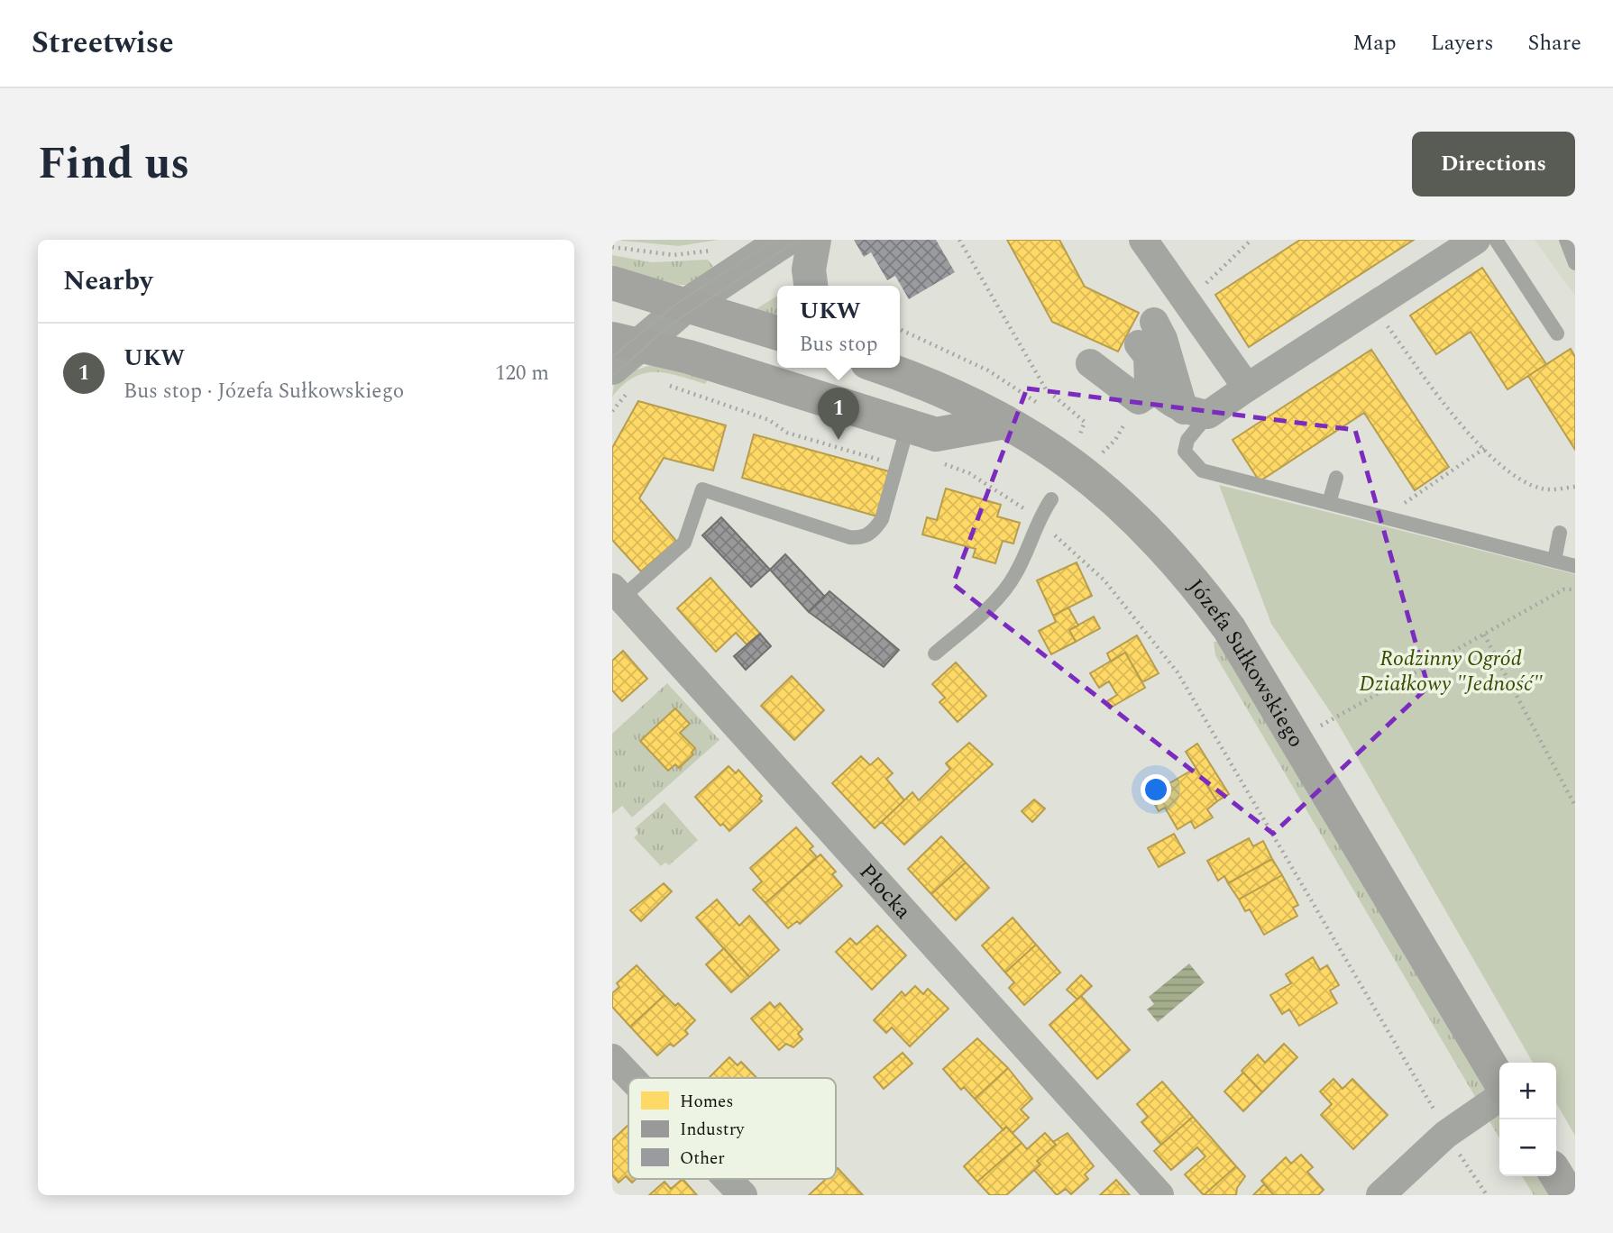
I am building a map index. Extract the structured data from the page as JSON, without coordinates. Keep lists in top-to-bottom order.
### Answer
{
  "streets": {
    "main road": ["Józefa Sułkowskiego"],
    "street": ["Płocka"]
  },
  "parks": ["Rodzinny Ogród Działkowy \"Jedność\""],
  "legend": ["Homes", "Industry", "Other"],
  "page": {
    "header": "Streetwise",
    "nav": ["Map", "Layers", "Share"],
    "title": "Find us",
    "buttons": "Directions",
    "heading": "Nearby",
    "popup": ["UKW", "Bus stop"],
    "list": [
      {
        "mark": "1",
        "name": "UKW",
        "note": "Bus stop · Józefa Sułkowskiego",
        "value": "120 m"
      }
    ],
    "pins": "1",
    "map_buttons": ["+", "−"]
  }
}
